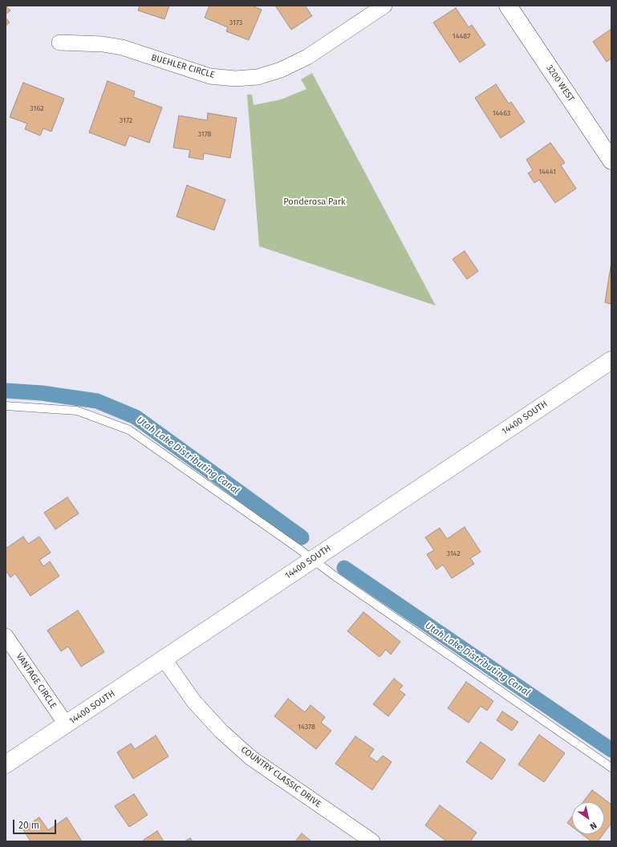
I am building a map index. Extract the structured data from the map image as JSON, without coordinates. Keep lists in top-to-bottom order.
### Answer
{
  "streets": {
    "street": [
      "BUEHLER CIRCLE",
      "3200 WEST",
      "14400 SOUTH",
      "VANTAGE CIRCLE",
      "COUNTRY CLASSIC DRIVE"
    ]
  },
  "crossings": [
    ["14400 SOUTH", "VANTAGE CIRCLE"],
    ["14400 SOUTH", "COUNTRY CLASSIC DRIVE"]
  ],
  "water": ["Utah Lake Distributing Canal"],
  "parks": ["Ponderosa Park"],
  "house_numbers": [
    "3173",
    "14487",
    "3162",
    "14463",
    "3172",
    "3178",
    "14441",
    "3142",
    "14378"
  ],
  "scale_bar": "20 m",
  "north": "bottom right"
}
